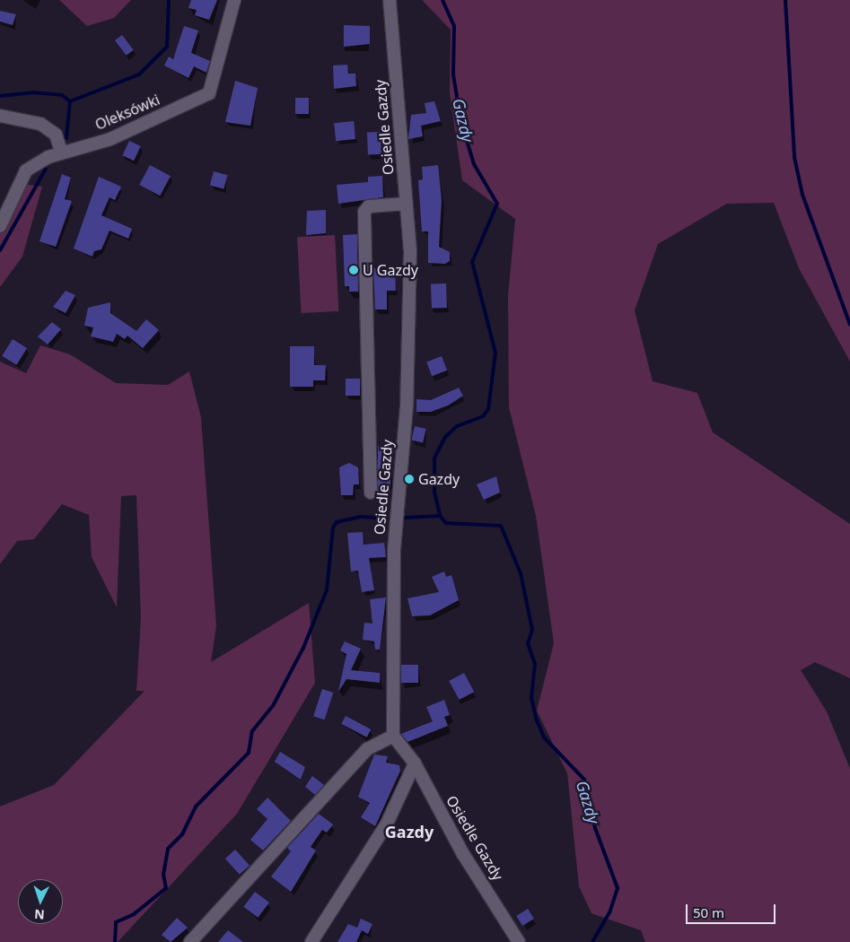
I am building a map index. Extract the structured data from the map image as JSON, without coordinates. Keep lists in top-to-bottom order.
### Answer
{
  "streets": {
    "street": ["Oleksówki", "Osiedle Gazdy"]
  },
  "districts": ["Gazdy"],
  "water": ["Gazdy"],
  "places": ["U Gazdy", "Gazdy"],
  "scale_bar": "50 m",
  "north": "bottom"
}
